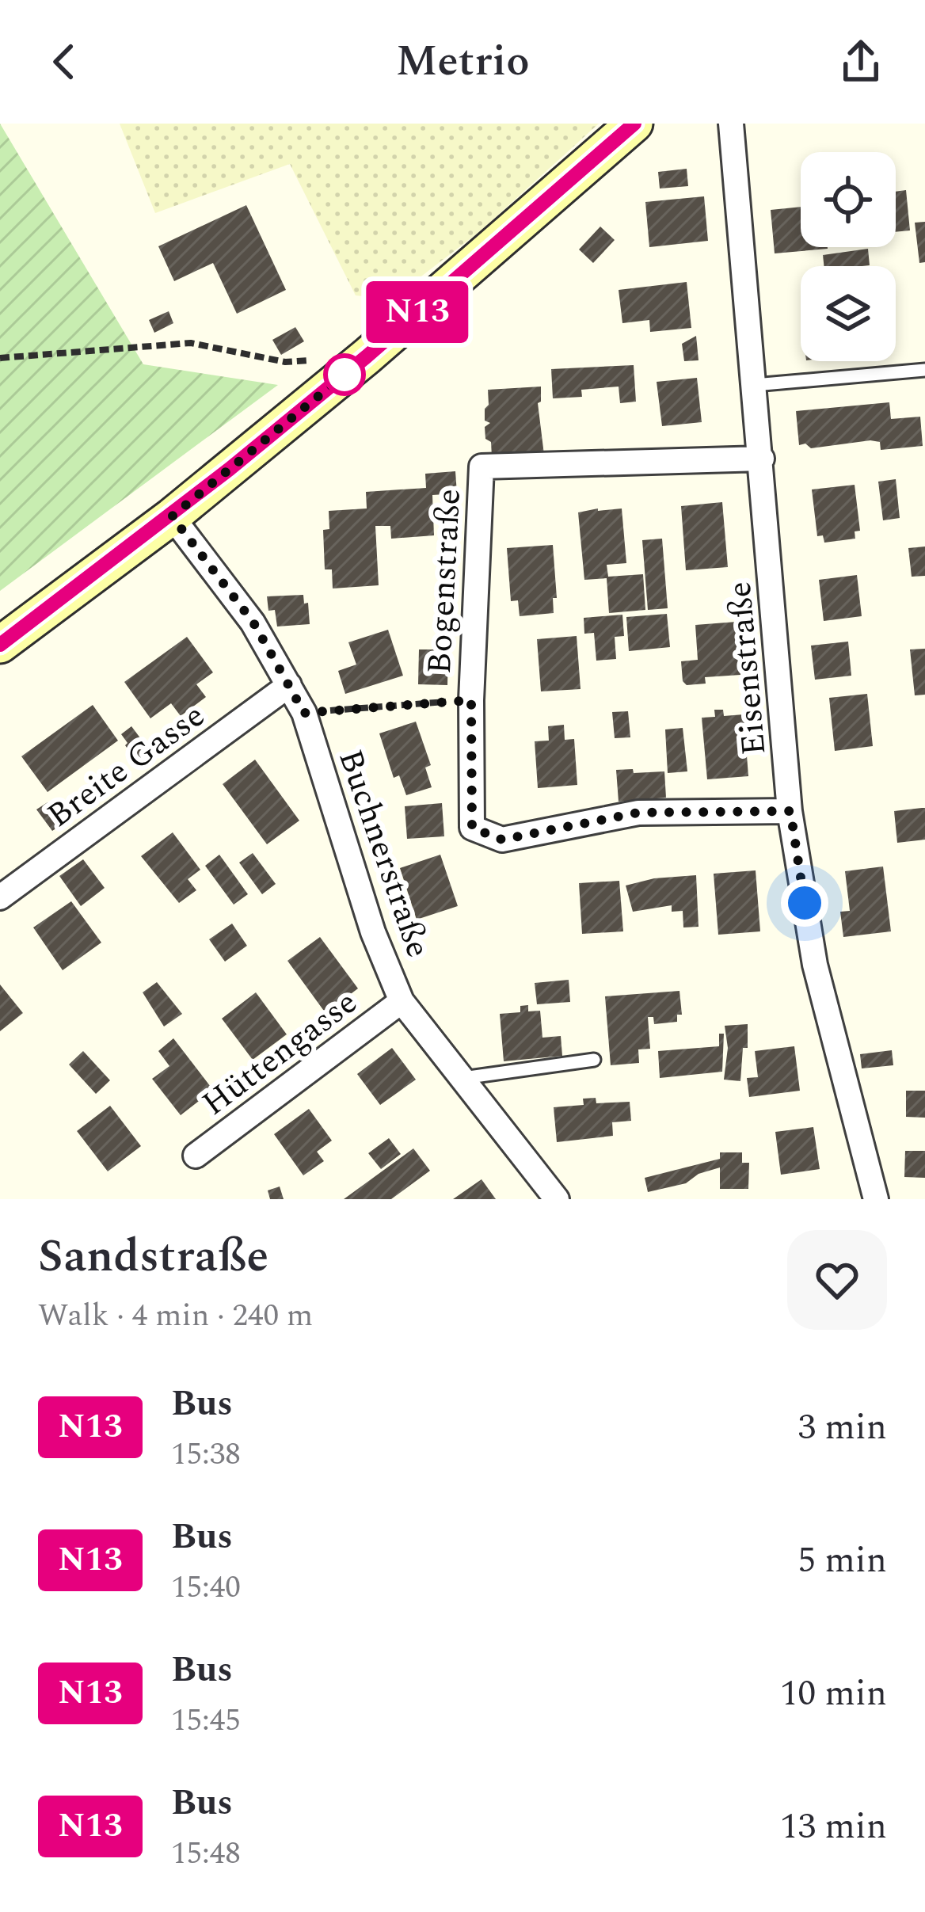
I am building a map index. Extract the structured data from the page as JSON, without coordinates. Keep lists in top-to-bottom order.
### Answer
{
  "streets": {
    "street": [
      "Bogenstraße",
      "Eisenstraße",
      "Breite Gasse",
      "Buchnerstraße",
      "Hüttengasse"
    ]
  },
  "crossings": [
    ["Bogenstraße", "Eisenstraße"],
    ["Breite Gasse", "Buchnerstraße"],
    ["Buchnerstraße", "Hüttengasse"]
  ],
  "lines": ["bus line N13"],
  "page": {
    "header": "Metrio",
    "on_map": "N13",
    "heading": ["Sandstraße", "Walk · 4 min · 240 m"],
    "list": [
      {
        "mark": "N13",
        "name": "Bus",
        "note": "15:38",
        "value": "3 min"
      },
      {
        "mark": "N13",
        "name": "Bus",
        "note": "15:40",
        "value": "5 min"
      },
      {
        "mark": "N13",
        "name": "Bus",
        "note": "15:45",
        "value": "10 min"
      },
      {
        "mark": "N13",
        "name": "Bus",
        "note": "15:48",
        "value": "13 min"
      }
    ]
  }
}
